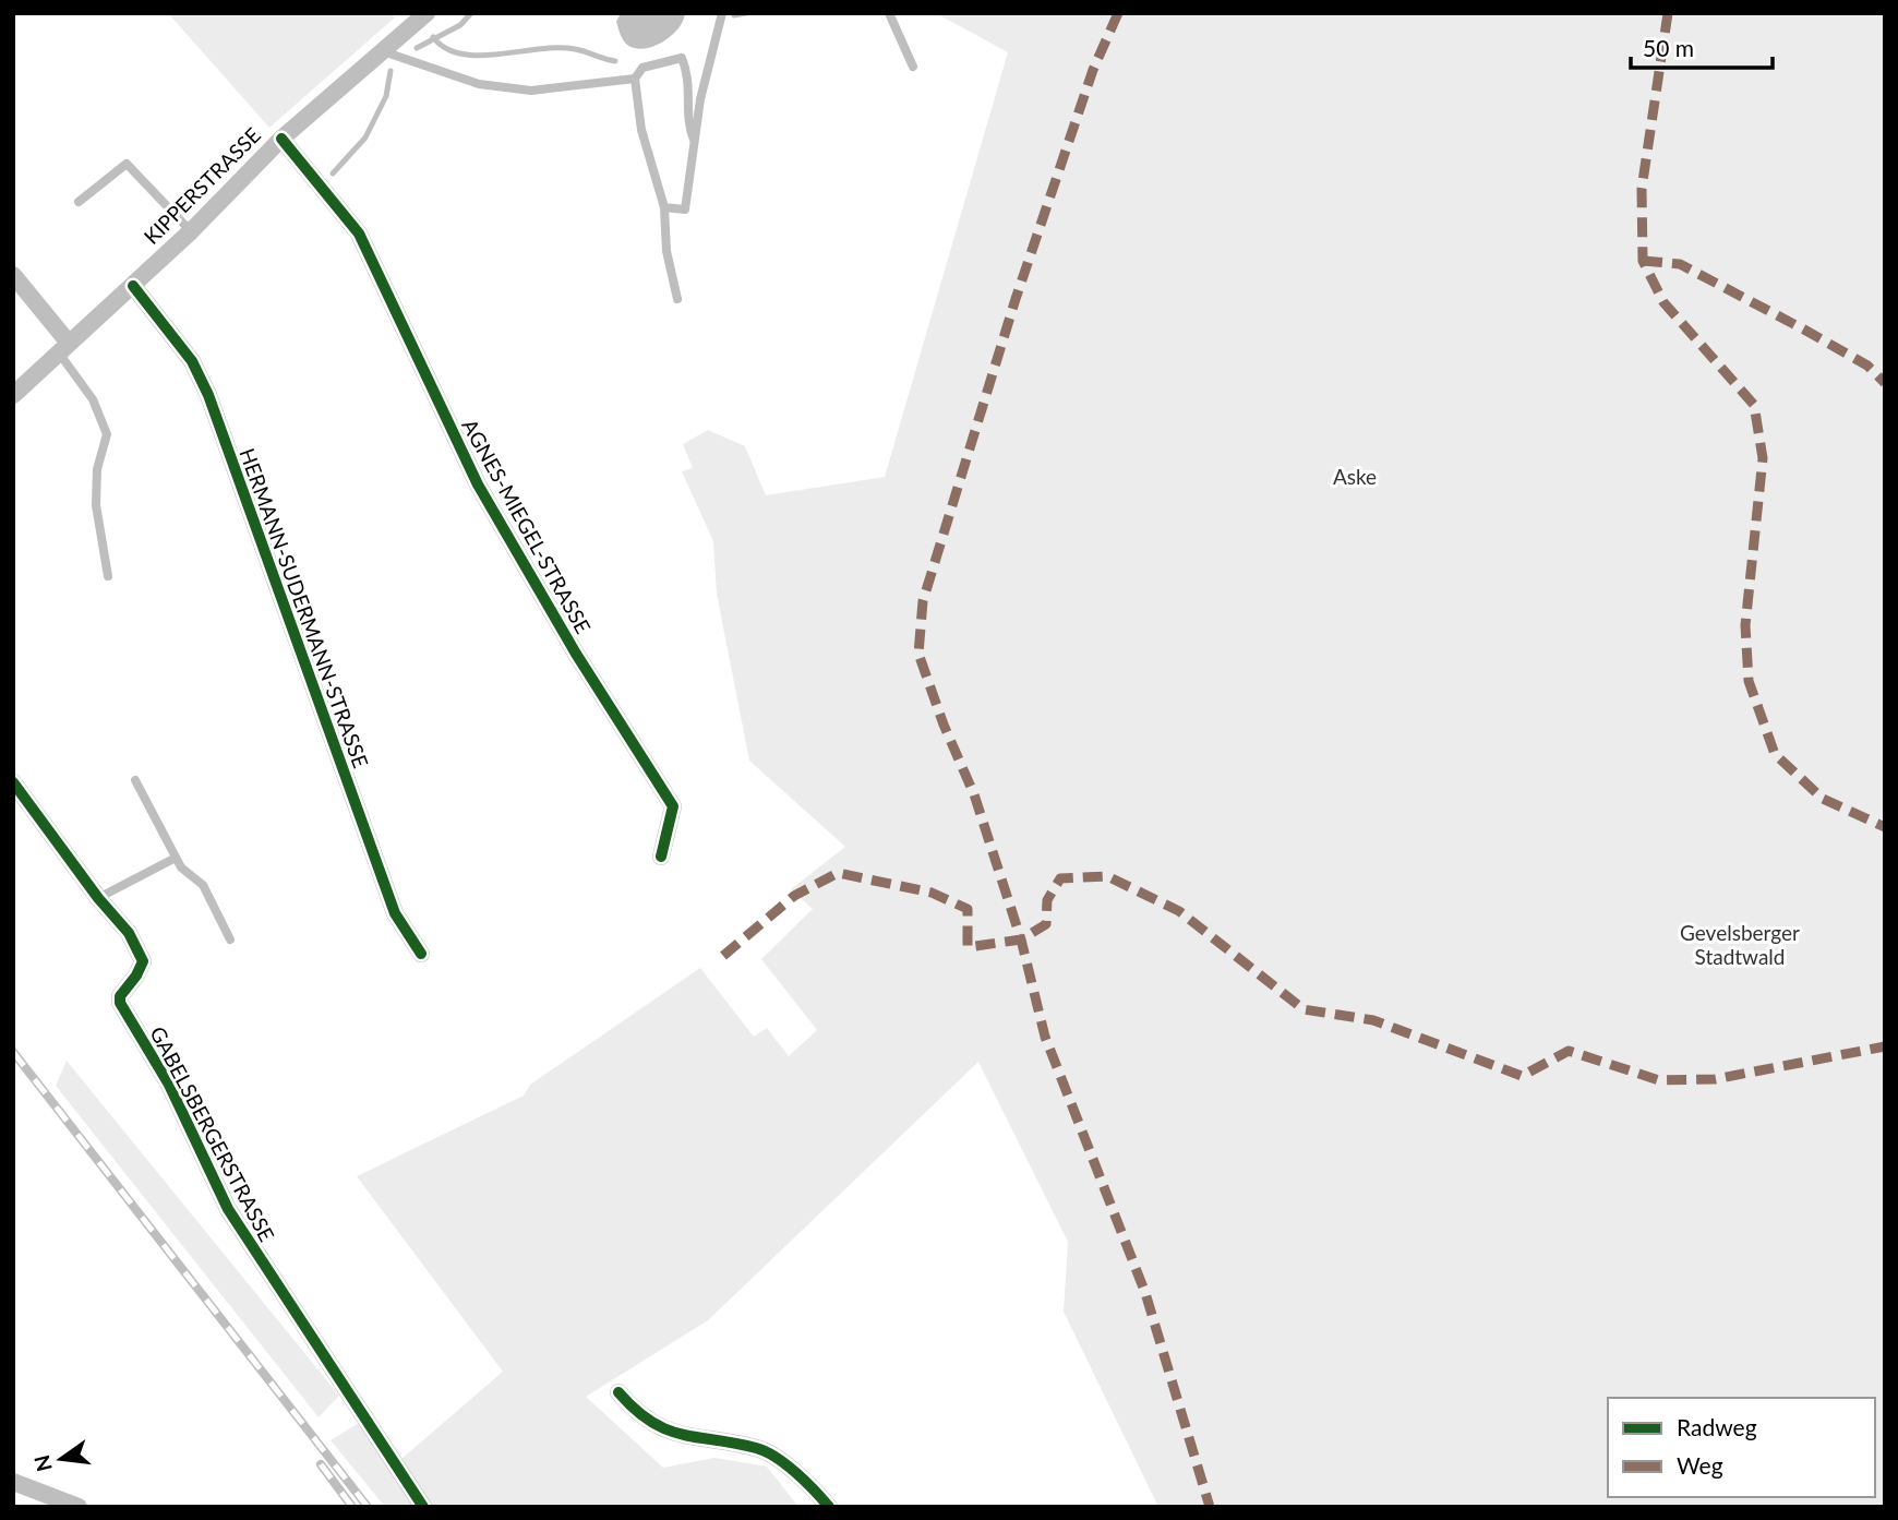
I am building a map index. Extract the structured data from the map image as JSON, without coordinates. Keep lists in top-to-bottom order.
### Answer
{
  "streets": {
    "street": [
      "KIPPERSTRASSE",
      "AGNES-MIEGEL-STRASSE",
      "HERMANN-SUDERMANN-STRASSE",
      "GABELSBERGERSTRASSE"
    ]
  },
  "crossings": [
    ["KIPPERSTRASSE", "AGNES-MIEGEL-STRASSE"],
    ["KIPPERSTRASSE", "HERMANN-SUDERMANN-STRASSE"]
  ],
  "parks": ["Aske", "Gevelsberger Stadtwald"],
  "legend": ["Radweg", "Weg"],
  "scale_bar": "50 m",
  "north": "left"
}
